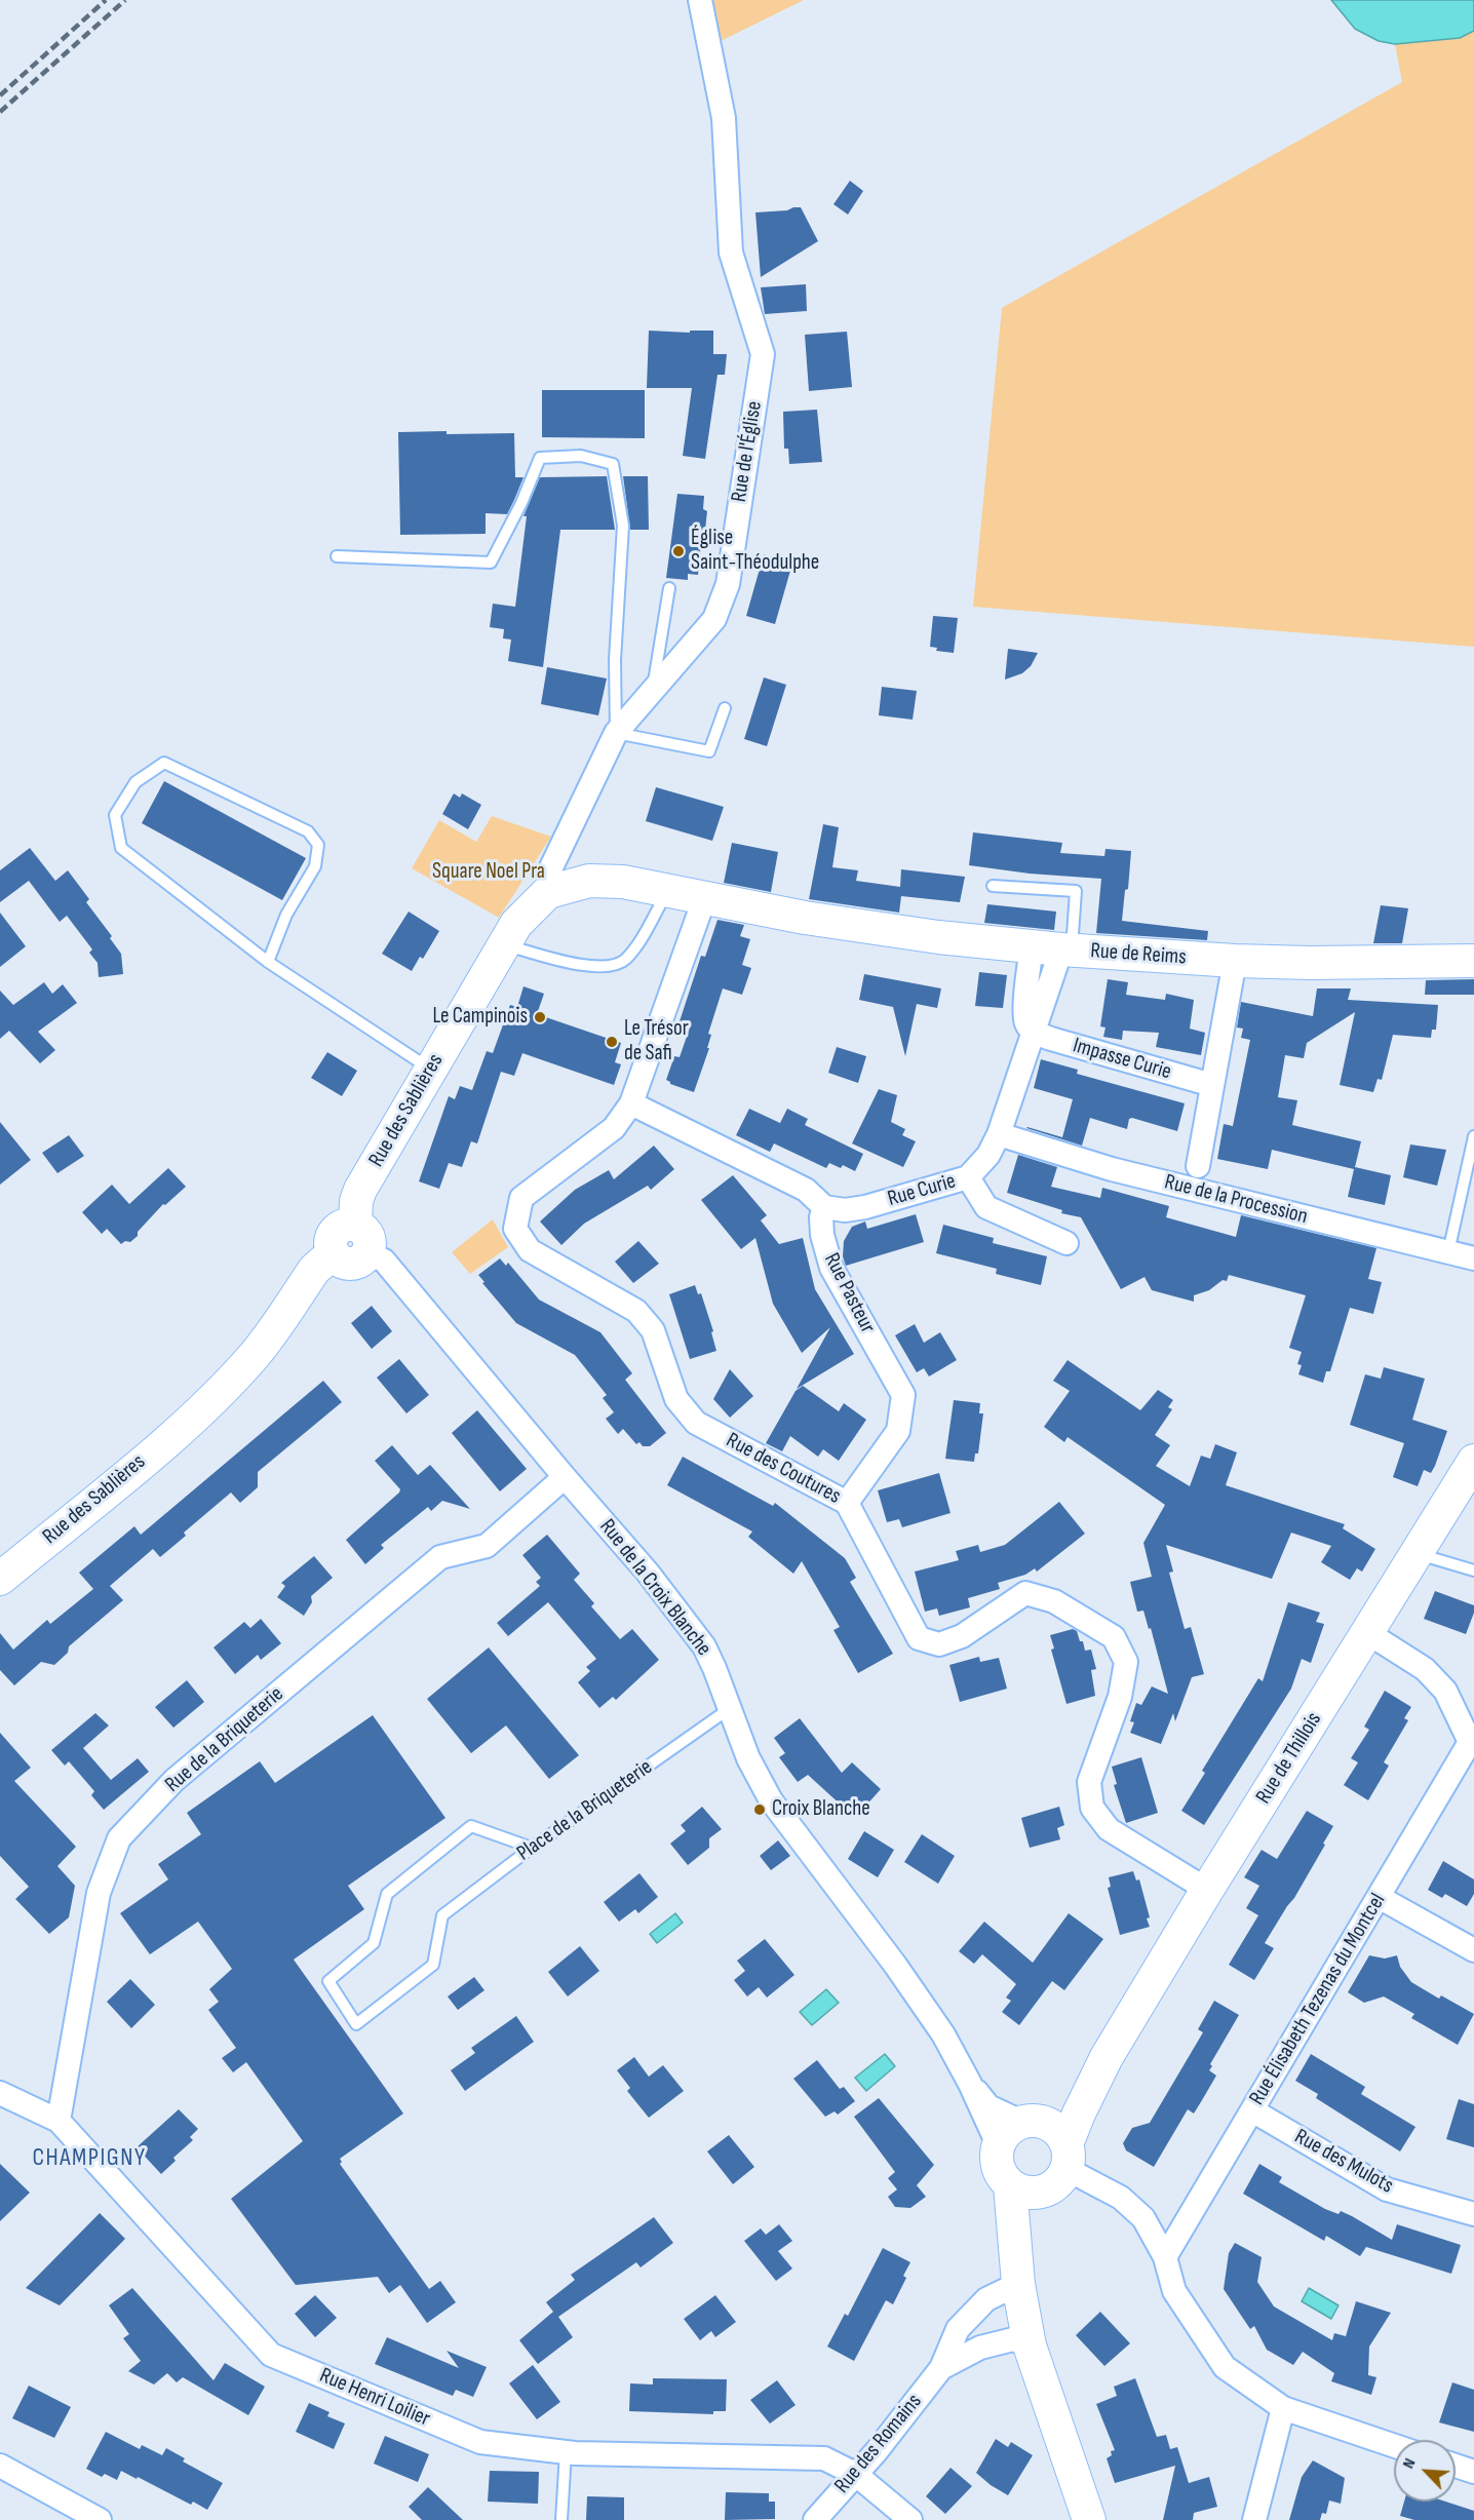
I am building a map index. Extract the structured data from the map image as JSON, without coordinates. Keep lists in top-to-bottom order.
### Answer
{
  "streets": {
    "street": [
      "Rue de l'Église",
      "Rue de Reims",
      "Impasse Curie",
      "Rue des Sablières",
      "Rue Curie",
      "Rue de la Procession",
      "Rue Pasteur",
      "Rue des Coutures",
      "Rue de la Croix Blanche",
      "Rue de la Briqueterie",
      "Rue de Thillois",
      "Rue Élisabeth Tezenas du Montcel",
      "Rue des Mulots",
      "Rue Henri Loilier",
      "Rue des Romains"
    ],
    "lane": ["Place de la Briqueterie"]
  },
  "crossings": [
    ["Rue de l'Église", "Rue des Sablières"],
    ["Rue de Reims", "Rue des Sablières"],
    ["Rue de Reims", "Rue Curie"],
    ["Impasse Curie", "Rue Curie"],
    ["Rue des Sablières", "Rue des Coutures"],
    ["Rue des Sablières", "Rue de la Croix Blanche"],
    ["Rue Curie", "Rue de la Procession"],
    ["Rue Curie", "Rue Pasteur"],
    ["Rue Pasteur", "Rue des Coutures"],
    ["Rue des Coutures", "Rue de Thillois"],
    ["Rue de la Croix Blanche", "Rue de la Briqueterie"],
    ["Rue de la Croix Blanche", "Rue de Thillois"],
    ["Rue de la Croix Blanche", "Place de la Briqueterie"],
    ["Rue de la Briqueterie", "Rue Henri Loilier"],
    ["Rue de Thillois", "Rue des Romains"],
    ["Rue Élisabeth Tezenas du Montcel", "Rue des Mulots"],
    ["Rue Henri Loilier", "Rue des Romains"]
  ],
  "districts": ["CHAMPIGNY"],
  "parks": ["Square Noel Pra"],
  "places": [
    "Église Saint-Théodulphe",
    "Le Campinois",
    "Le Trésor de Safi",
    "Croix Blanche"
  ],
  "north": "top left"
}
